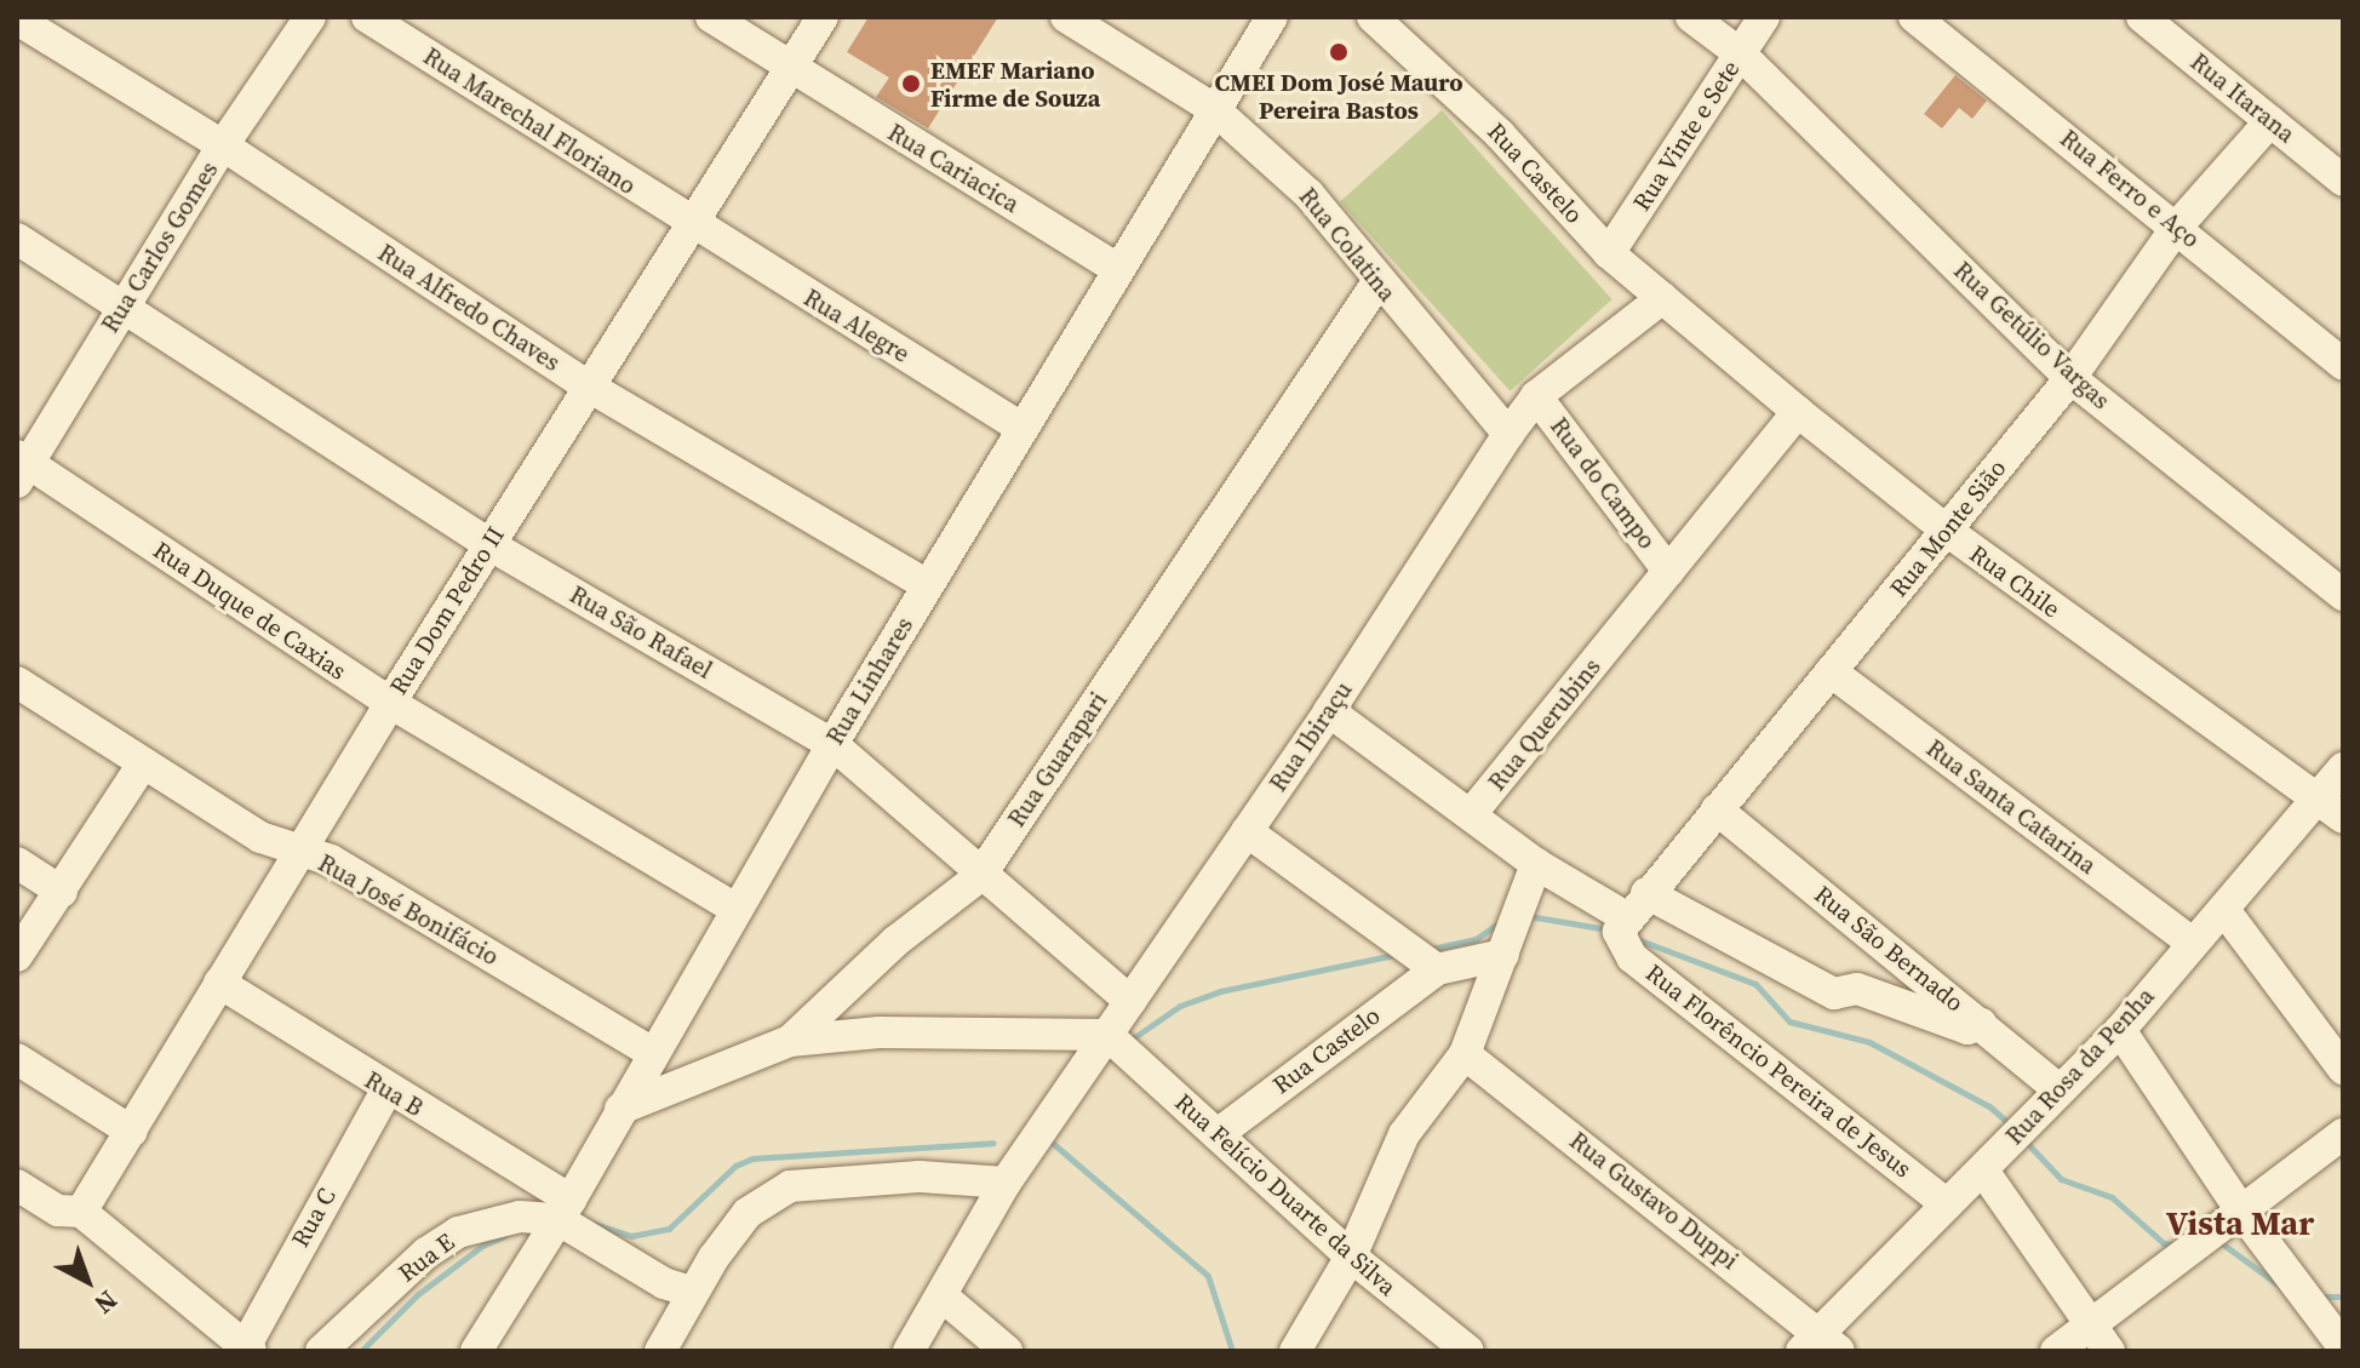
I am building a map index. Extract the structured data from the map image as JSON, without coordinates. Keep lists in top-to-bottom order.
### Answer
{
  "streets": {
    "street": [
      "Rua Itarana",
      "Rua Marechal Floriano",
      "Rua Vinte e Sete",
      "Rua Cariacica",
      "Rua Castelo",
      "Rua Ferro e Aço",
      "Rua Colatina",
      "Rua Carlos Gomes",
      "Rua Alfredo Chaves",
      "Rua Alegre",
      "Rua Getúlio Vargas",
      "Rua do Campo",
      "Rua Monte Sião",
      "Rua Chile",
      "Rua Duque de Caxias",
      "Rua Dom Pedro II",
      "Rua São Rafael",
      "Rua Linhares",
      "Rua Querubins",
      "Rua Ibiraçu",
      "Rua Guarapari",
      "Rua Santa Catarina",
      "Rua José Bonifácio",
      "Rua São Bernado",
      "Rua Rosa da Penha",
      "Rua Florêncio Pereira de Jesus",
      "Rua B",
      "Rua Felício Duarte da Silva",
      "Rua Gustavo Duppi",
      "Rua C",
      "Rua E"
    ]
  },
  "crossings": [
    ["Rua Itarana", "Rua Monte Sião"],
    ["Rua Marechal Floriano", "Rua Alegre"],
    ["Rua Marechal Floriano", "Rua Dom Pedro II"],
    ["Rua Vinte e Sete", "Rua Castelo"],
    ["Rua Vinte e Sete", "Rua Getúlio Vargas"],
    ["Rua Vinte e Sete", "Rua Chile"],
    ["Rua Cariacica", "Rua Dom Pedro II"],
    ["Rua Cariacica", "Rua Linhares"],
    ["Rua Castelo", "Rua Chile"],
    ["Rua Castelo", "Rua Felício Duarte da Silva"],
    ["Rua Ferro e Aço", "Rua Monte Sião"],
    ["Rua Colatina", "Rua Linhares"],
    ["Rua Colatina", "Rua Ibiraçu"],
    ["Rua Colatina", "Rua Guarapari"],
    ["Rua Carlos Gomes", "Rua Alfredo Chaves"],
    ["Rua Carlos Gomes", "Rua Duque de Caxias"],
    ["Rua Carlos Gomes", "Rua São Rafael"],
    ["Rua Alfredo Chaves", "Rua Dom Pedro II"],
    ["Rua Alfredo Chaves", "Rua Linhares"],
    ["Rua Alegre", "Rua Dom Pedro II"],
    ["Rua Alegre", "Rua Linhares"],
    ["Rua Getúlio Vargas", "Rua Monte Sião"],
    ["Rua do Campo", "Rua Querubins"],
    ["Rua Monte Sião", "Rua Chile"],
    ["Rua Monte Sião", "Rua Querubins"],
    ["Rua Monte Sião", "Rua Santa Catarina"],
    ["Rua Monte Sião", "Rua São Bernado"],
    ["Rua Monte Sião", "Rua Florêncio Pereira de Jesus"],
    ["Rua Chile", "Rua Querubins"],
    ["Rua Chile", "Rua Rosa da Penha"],
    ["Rua Duque de Caxias", "Rua Dom Pedro II"],
    ["Rua Duque de Caxias", "Rua Linhares"],
    ["Rua Dom Pedro II", "Rua São Rafael"],
    ["Rua Dom Pedro II", "Rua José Bonifácio"],
    ["Rua Dom Pedro II", "Rua B"],
    ["Rua São Rafael", "Rua Linhares"],
    ["Rua São Rafael", "Rua Ibiraçu"],
    ["Rua São Rafael", "Rua Guarapari"],
    ["Rua Linhares", "Rua Guarapari"],
    ["Rua Linhares", "Rua José Bonifácio"],
    ["Rua Linhares", "Rua B"],
    ["Rua Linhares", "Rua E"],
    ["Rua Querubins", "Rua São Bernado"],
    ["Rua Querubins", "Rua Florêncio Pereira de Jesus"],
    ["Rua Ibiraçu", "Rua Felício Duarte da Silva"],
    ["Rua Santa Catarina", "Rua Rosa da Penha"],
    ["Rua São Bernado", "Rua Rosa da Penha"],
    ["Rua Rosa da Penha", "Rua Florêncio Pereira de Jesus"],
    ["Rua Rosa da Penha", "Rua Gustavo Duppi"],
    ["Rua B", "Rua C"],
    ["Rua B", "Rua E"]
  ],
  "districts": ["Vista Mar"],
  "places": ["CMEI Dom José Mauro Pereira Bastos", "EMEF Mariano Firme de Souza"],
  "north": "bottom right"
}
